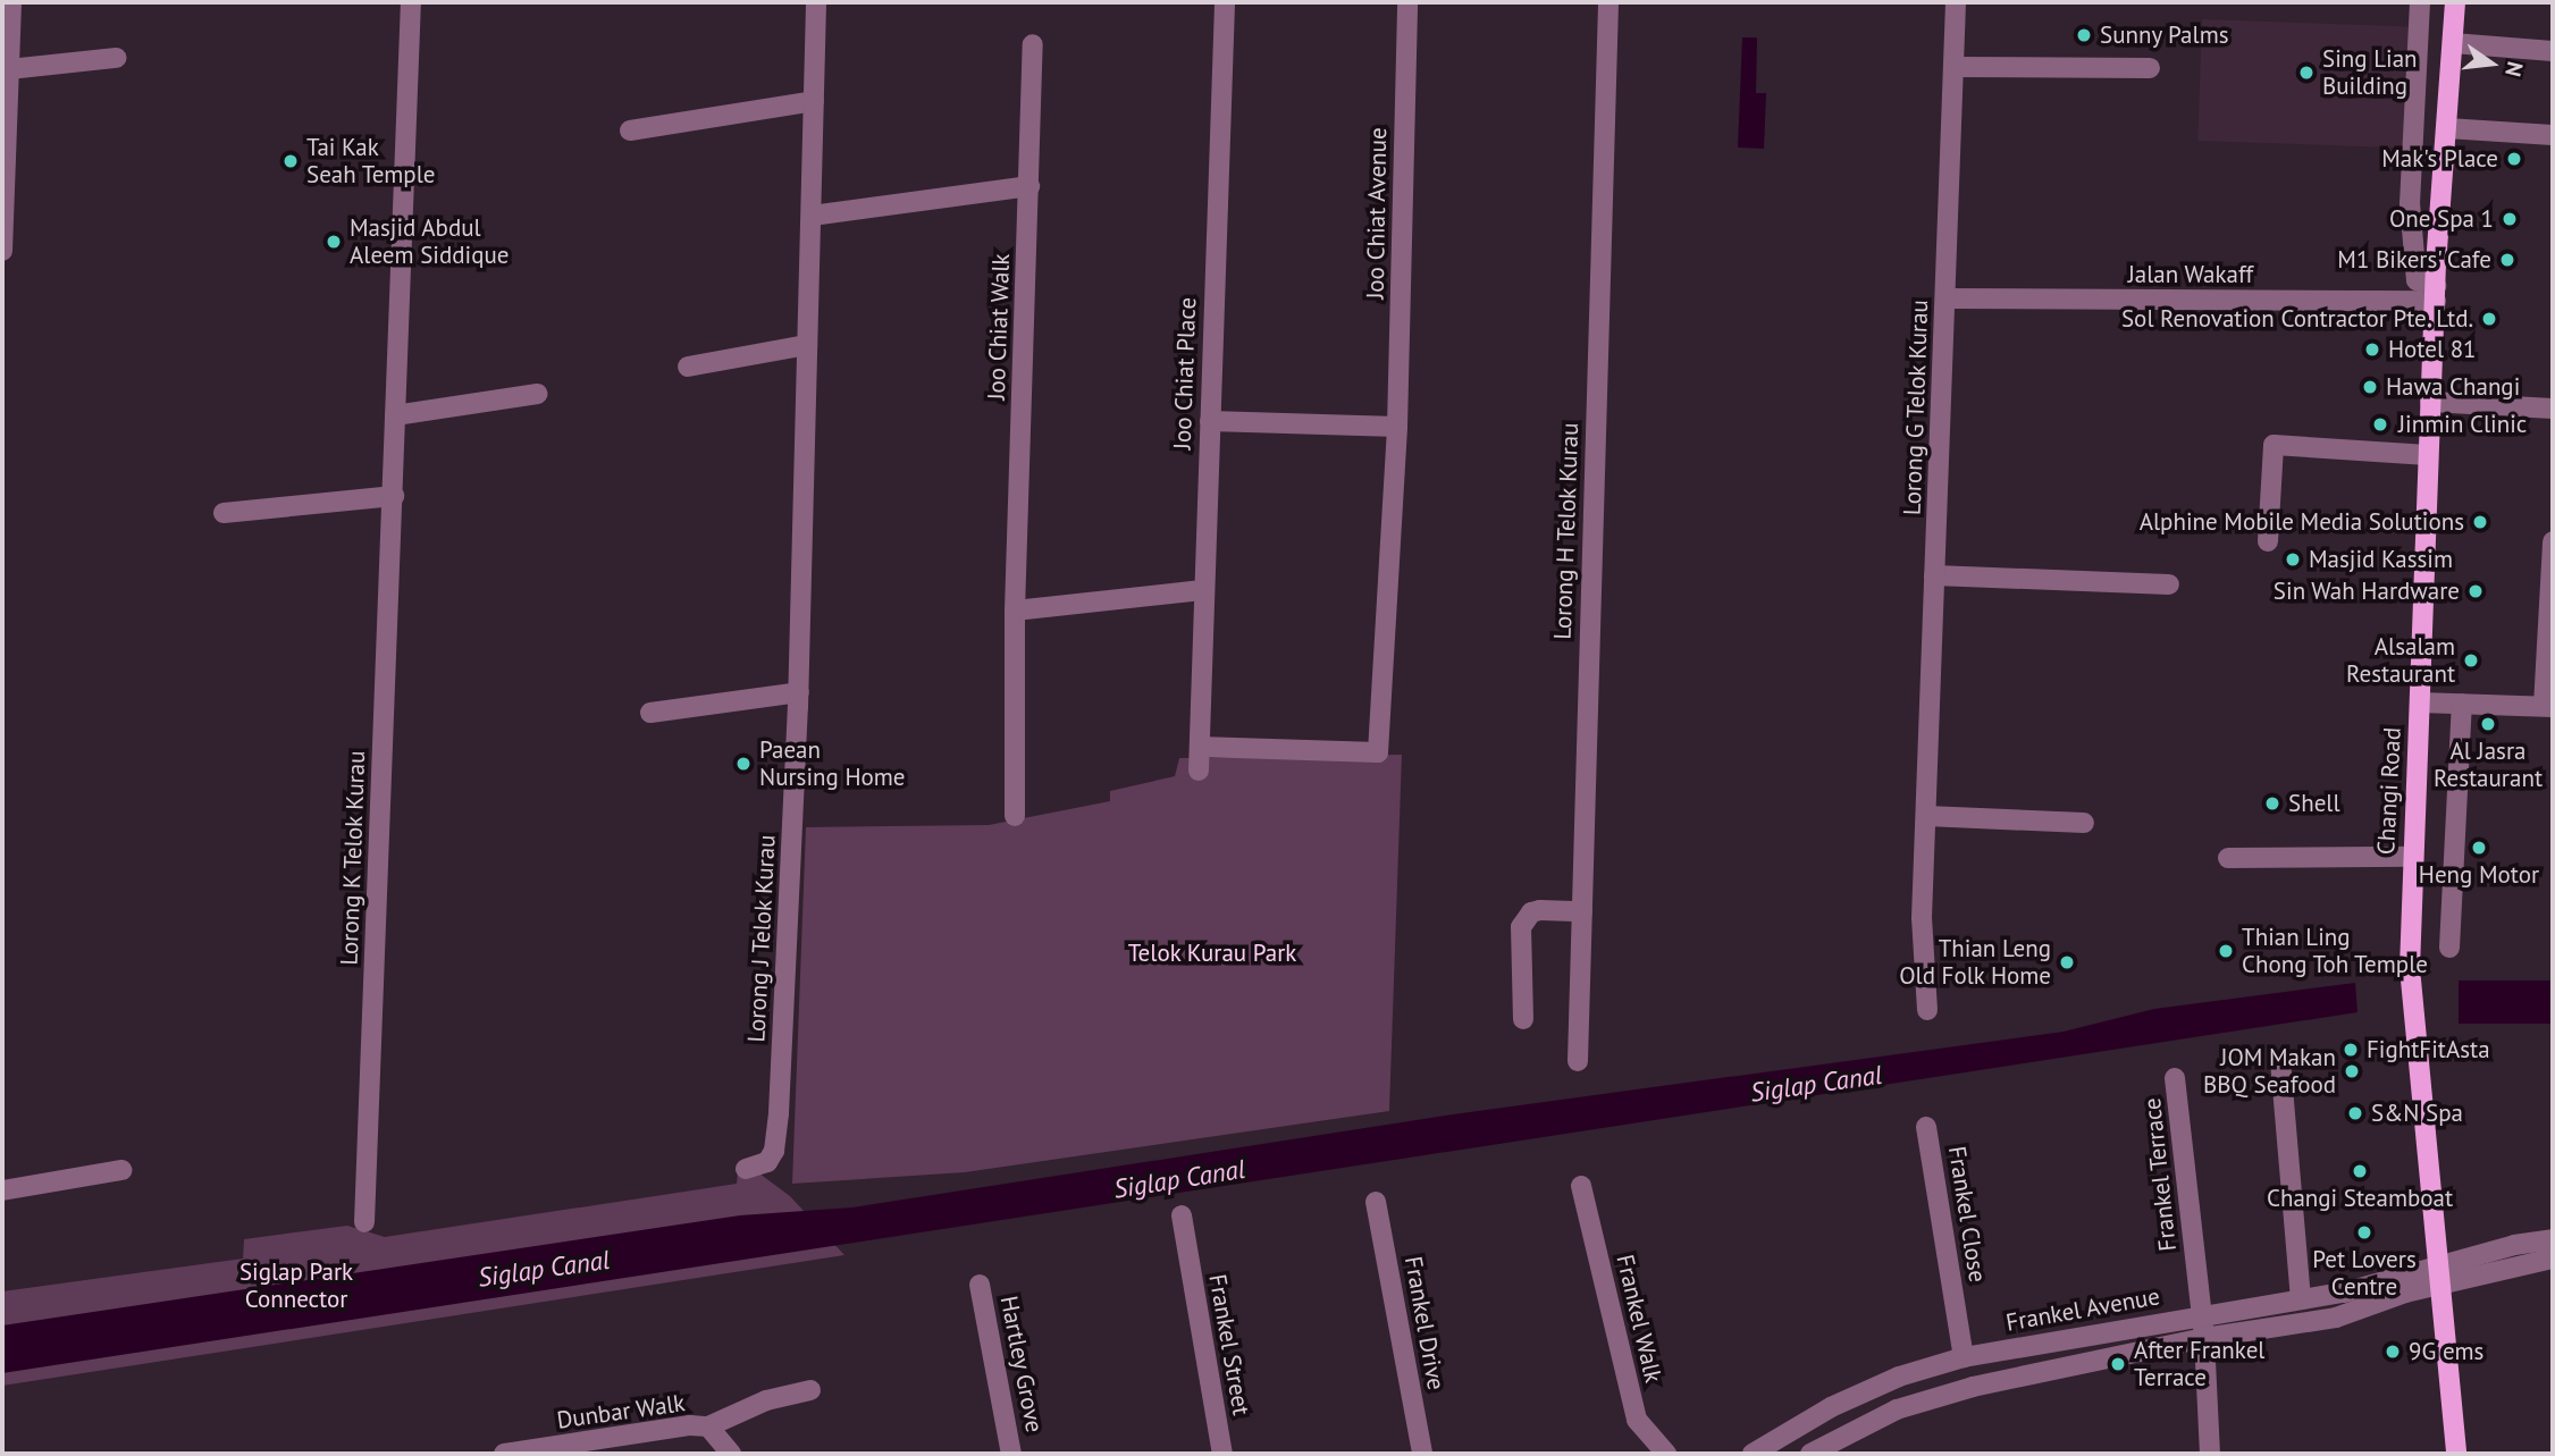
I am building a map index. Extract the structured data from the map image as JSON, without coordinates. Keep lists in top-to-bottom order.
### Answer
{
  "streets": {
    "main road": ["Changi Road"],
    "street": [
      "Joo Chiat Avenue",
      "Jalan Wakaff",
      "Joo Chiat Walk",
      "Joo Chiat Place",
      "Lorong G Telok Kurau",
      "Lorong H Telok Kurau",
      "Lorong K Telok Kurau",
      "Lorong J Telok Kurau",
      "Frankel Terrace",
      "Frankel Close",
      "Frankel Avenue",
      "Frankel Walk",
      "Frankel Drive",
      "Frankel Street",
      "Hartley Grove",
      "Dunbar Walk"
    ]
  },
  "crossings": [
    ["Joo Chiat Avenue", "Joo Chiat Place"],
    ["Jalan Wakaff", "Lorong G Telok Kurau"],
    ["Jalan Wakaff", "Changi Road"],
    ["Changi Road", "Frankel Avenue"],
    ["Frankel Terrace", "Frankel Avenue"],
    ["Frankel Close", "Frankel Avenue"]
  ],
  "water": ["Siglap Canal"],
  "parks": ["Telok Kurau Park", "Siglap Park Connector"],
  "places": [
    "Sunny Palms",
    "Sing Lian Building",
    "Mak's Place",
    "Tai Kak Seah Temple",
    "One Spa 1",
    "Masjid Abdul Aleem Siddique",
    "M1 Bikers' Cafe",
    "Sol Renovation Contractor Pte. Ltd.",
    "Hotel 81",
    "Hawa Changi",
    "Jinmin Clinic",
    "Alphine Mobile Media Solutions",
    "Masjid Kassim",
    "Sin Wah Hardware",
    "Alsalam Restaurant",
    "Al Jasra Restaurant",
    "Paean Nursing Home",
    "Shell",
    "Heng Motor",
    "Thian Ling Chong Toh Temple",
    "Thian Leng Old Folk Home",
    "FightFitAsta",
    "JOM Makan BBQ Seafood",
    "S&N Spa",
    "Changi Steamboat",
    "Pet Lovers Centre",
    "9G ems",
    "After Frankel Terrace"
  ],
  "north": "right"
}
